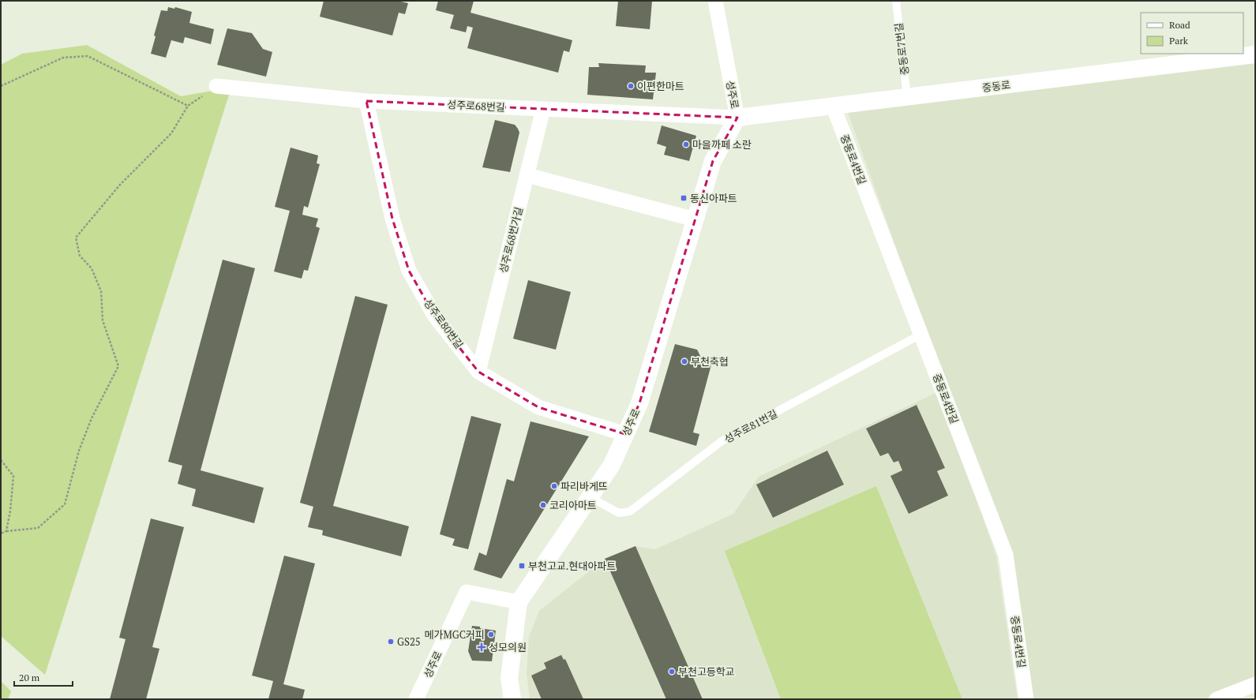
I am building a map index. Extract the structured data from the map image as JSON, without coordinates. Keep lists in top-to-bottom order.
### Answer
{
  "streets": {
    "street": [
      "중동로",
      "성주로",
      "성주로68번길",
      "중동로4번길",
      "성주로68번가길",
      "성주로80번길"
    ],
    "lane": ["중동로7번길", "성주로81번길"]
  },
  "crossings": [
    ["중동로7번길", "중동로"],
    ["중동로", "성주로"],
    ["중동로", "성주로68번길"],
    ["중동로", "중동로4번길"],
    ["성주로", "성주로68번길"],
    ["성주로", "성주로80번길"],
    ["성주로", "성주로81번길"],
    ["성주로68번길", "성주로68번가길"],
    ["성주로68번길", "성주로80번길"],
    ["중동로4번길", "성주로81번길"],
    ["성주로68번가길", "성주로80번길"]
  ],
  "places": {
    "other": [
      "이편한마트",
      "마을까페 소란",
      "부천축협",
      "파리바게뜨",
      "코리아마트",
      "메가MGC커피",
      "GS25",
      "부천고등학교"
    ],
    "transit": ["동신아파트", "부천고교.현대아파트"],
    "health": ["성모의원"]
  },
  "legend": ["Road", "Park"],
  "scale_bar": "20 m"
}
